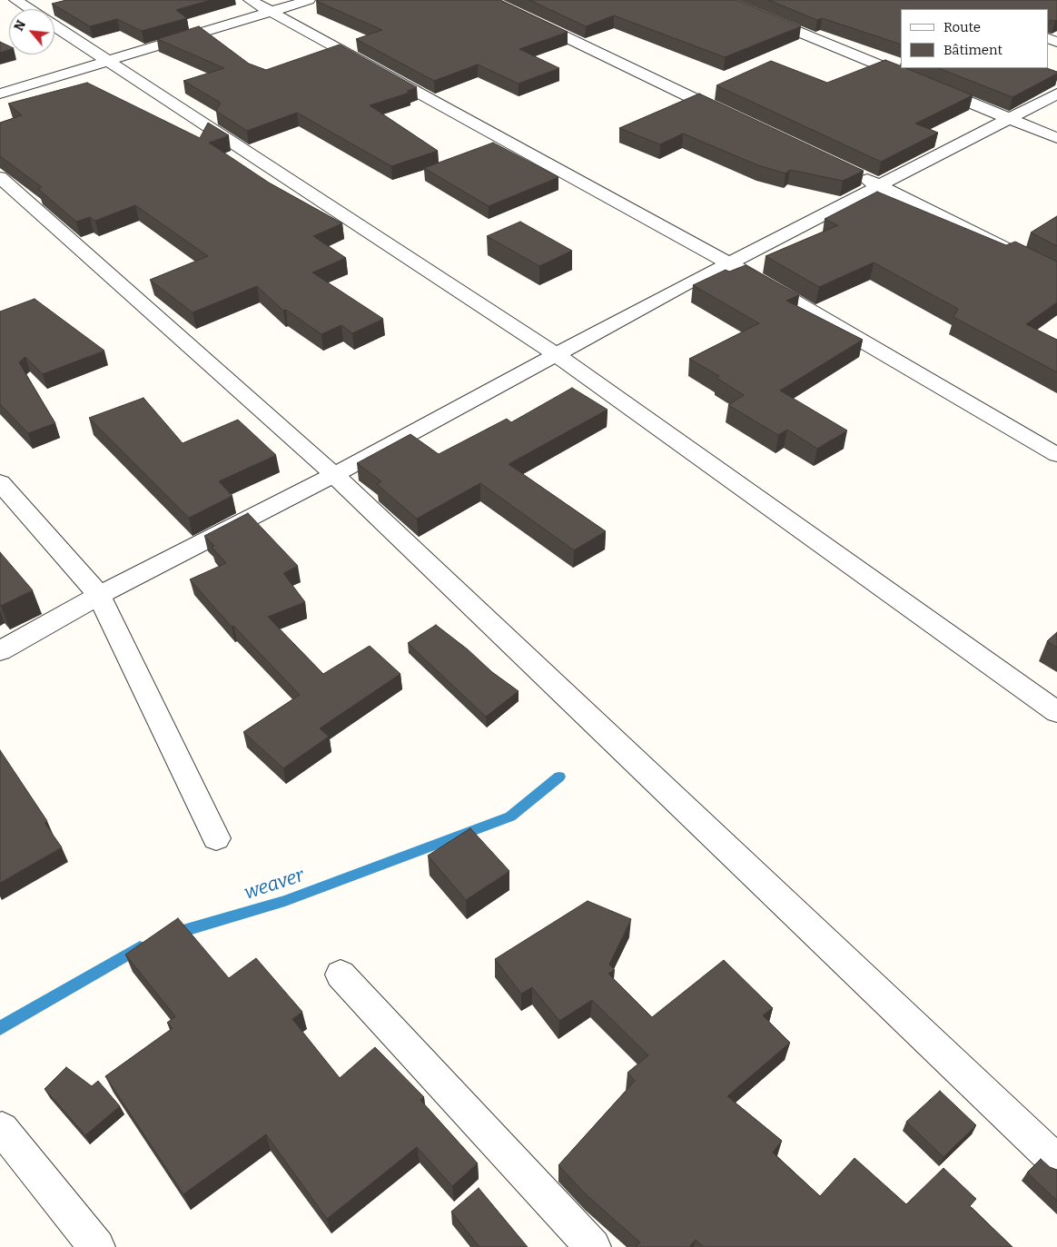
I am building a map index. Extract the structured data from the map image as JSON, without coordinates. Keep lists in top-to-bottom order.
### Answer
{
  "water": ["weaver"],
  "legend": ["Route", "Bâtiment"],
  "north": "top left"
}
